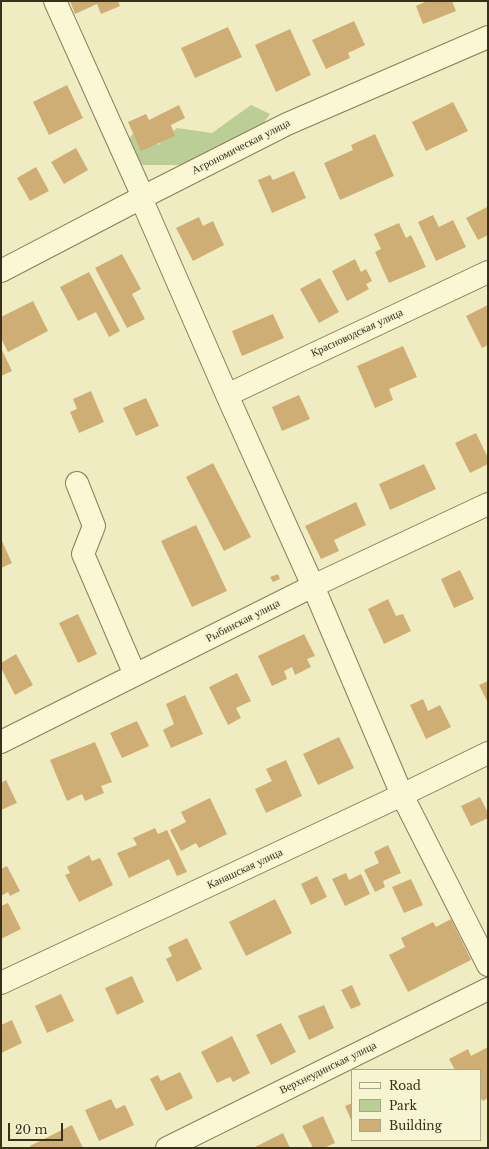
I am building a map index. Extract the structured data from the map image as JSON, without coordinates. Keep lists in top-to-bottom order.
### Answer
{
  "streets": {
    "street": [
      "Агрономическая улица",
      "Красноводская улица",
      "Рыбинская улица",
      "Канашская улица",
      "Верхнеудинская улица"
    ]
  },
  "legend": ["Road", "Park", "Building"],
  "scale_bar": "20 m"
}
